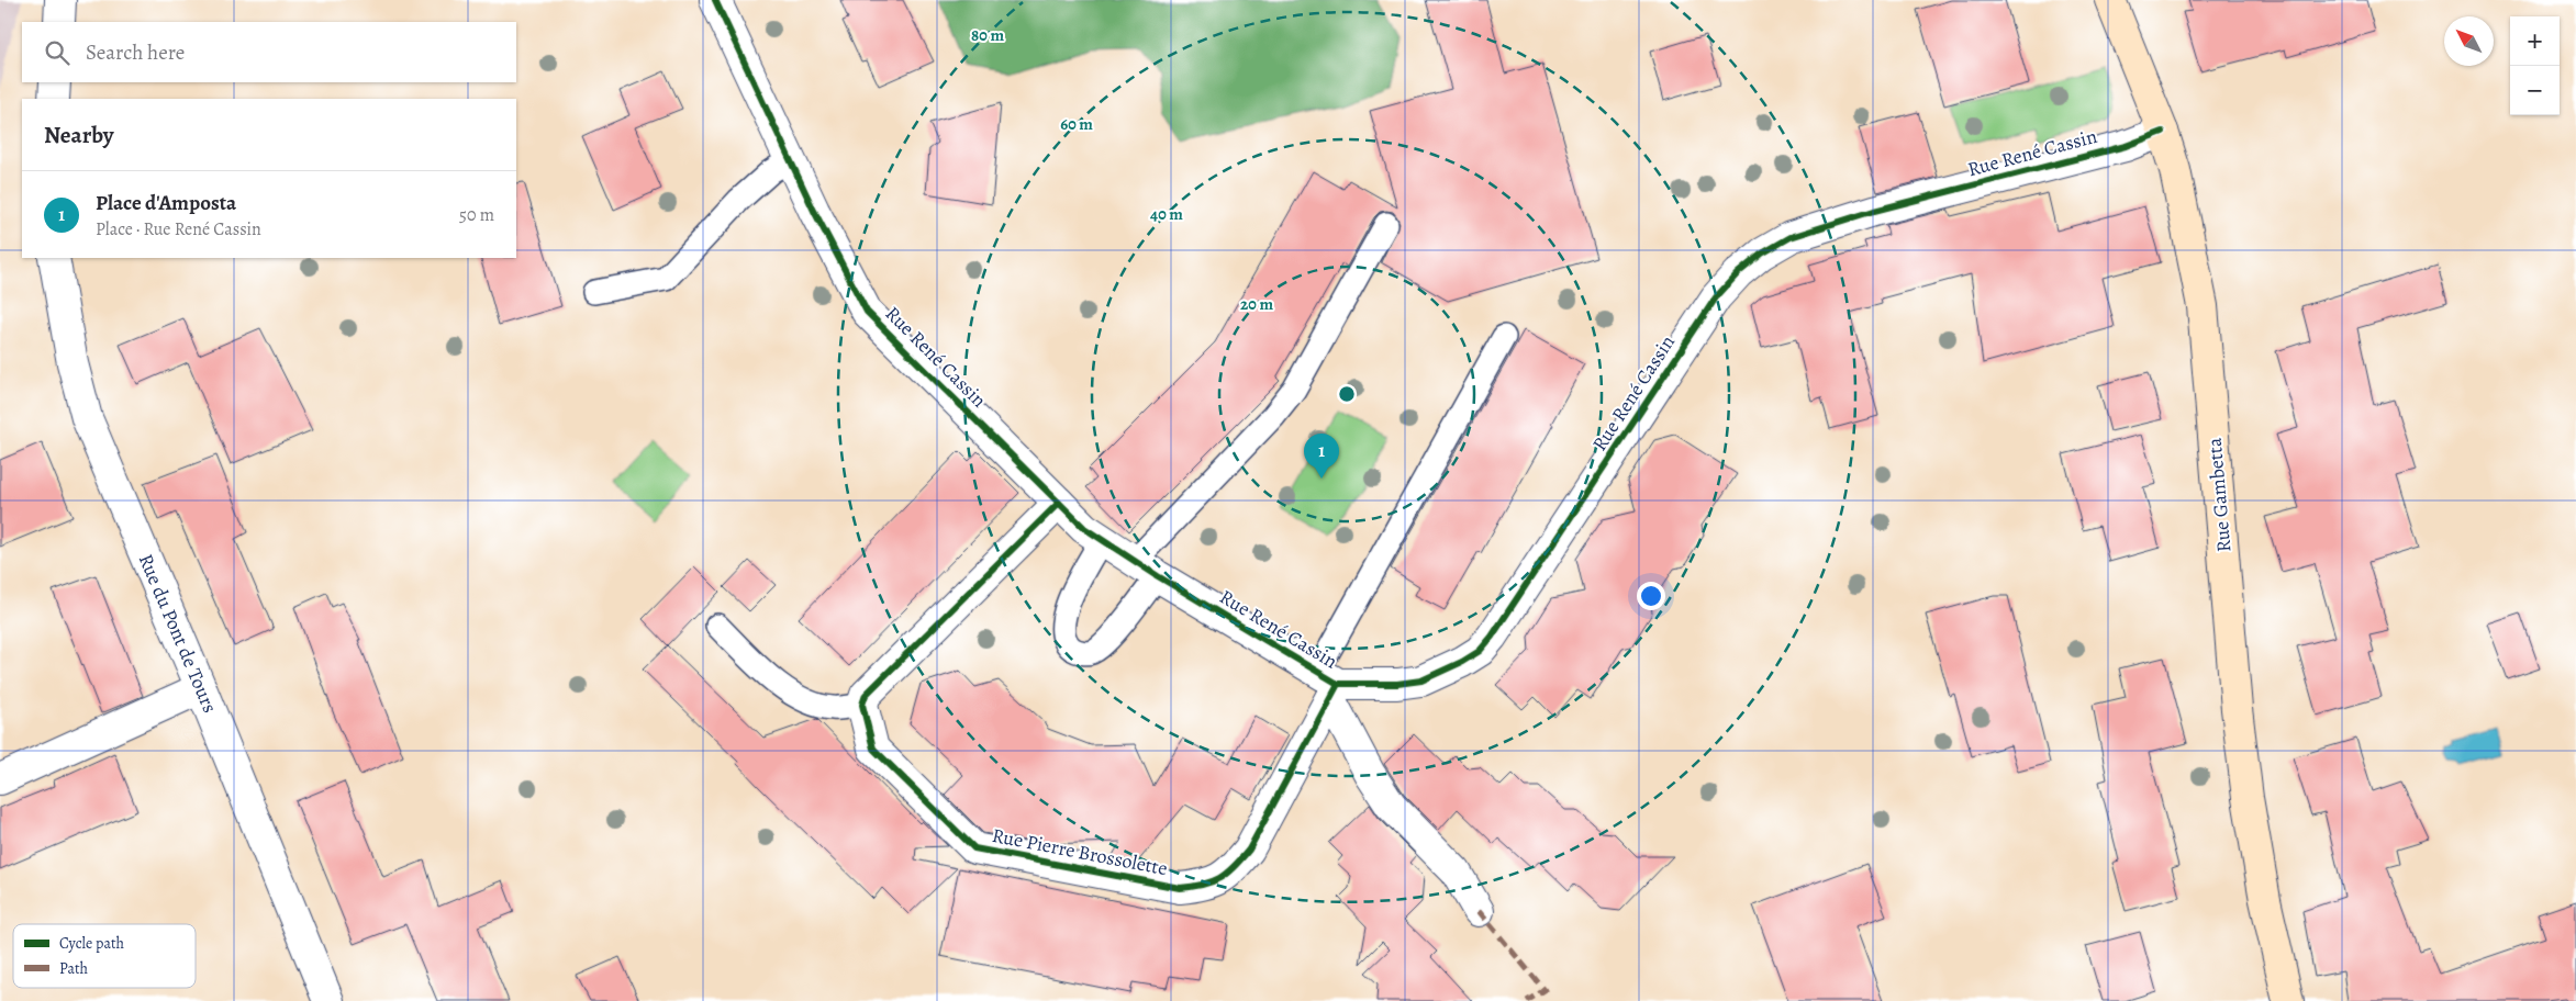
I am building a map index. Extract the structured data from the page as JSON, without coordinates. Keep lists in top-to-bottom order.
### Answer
{
  "streets": {
    "main road": ["Rue Gambetta"],
    "street": ["Rue René Cassin", "Rue du Pont de Tours", "Rue Pierre Brossolette"]
  },
  "crossings": [
    ["Rue René Cassin", "Rue Gambetta"],
    ["Rue René Cassin", "Rue Pierre Brossolette"]
  ],
  "legend": ["Cycle path", "Path"],
  "north": "top left",
  "page": {
    "map_buttons": ["+", "−"],
    "search": "Search here",
    "heading": "Nearby",
    "list": [
      {
        "mark": "1",
        "name": "Place d'Amposta",
        "note": "Place · Rue René Cassin",
        "value": "50 m"
      }
    ],
    "pins": "1"
  },
  "rings": [
    "80 m",
    "60 m",
    "40 m",
    "20 m"
  ]
}
